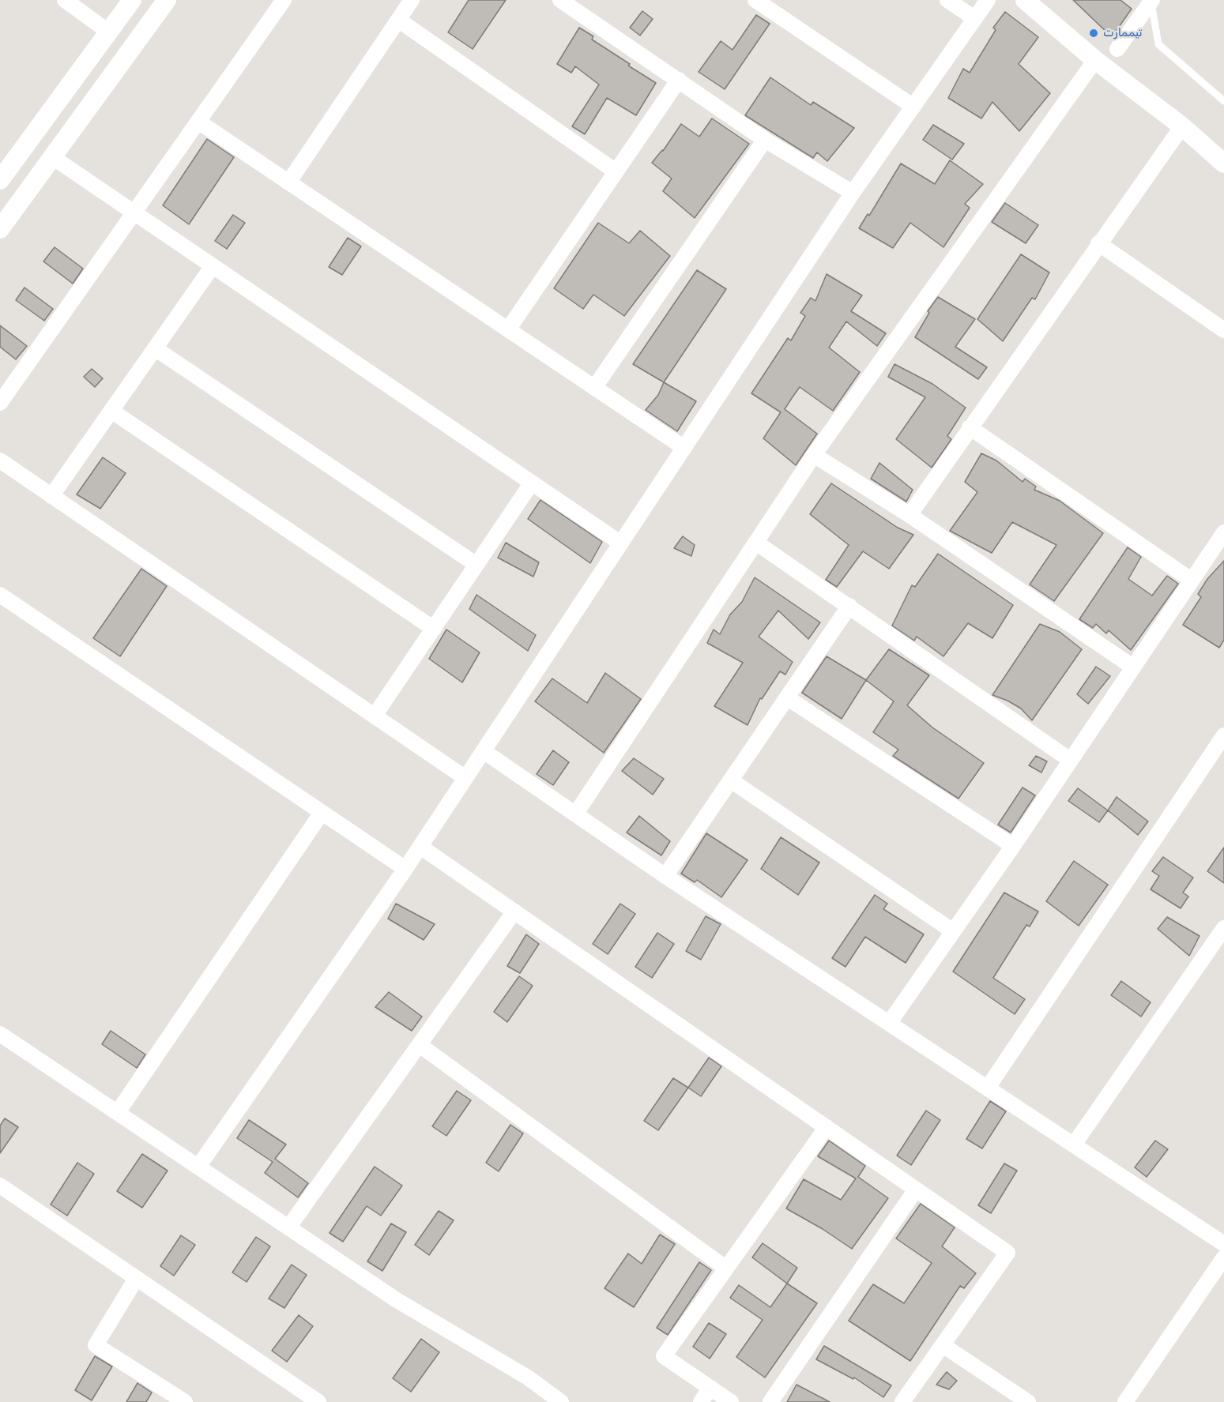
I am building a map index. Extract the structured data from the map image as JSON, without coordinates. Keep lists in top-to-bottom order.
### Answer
{
  "places": ["تیممارت"]
}
